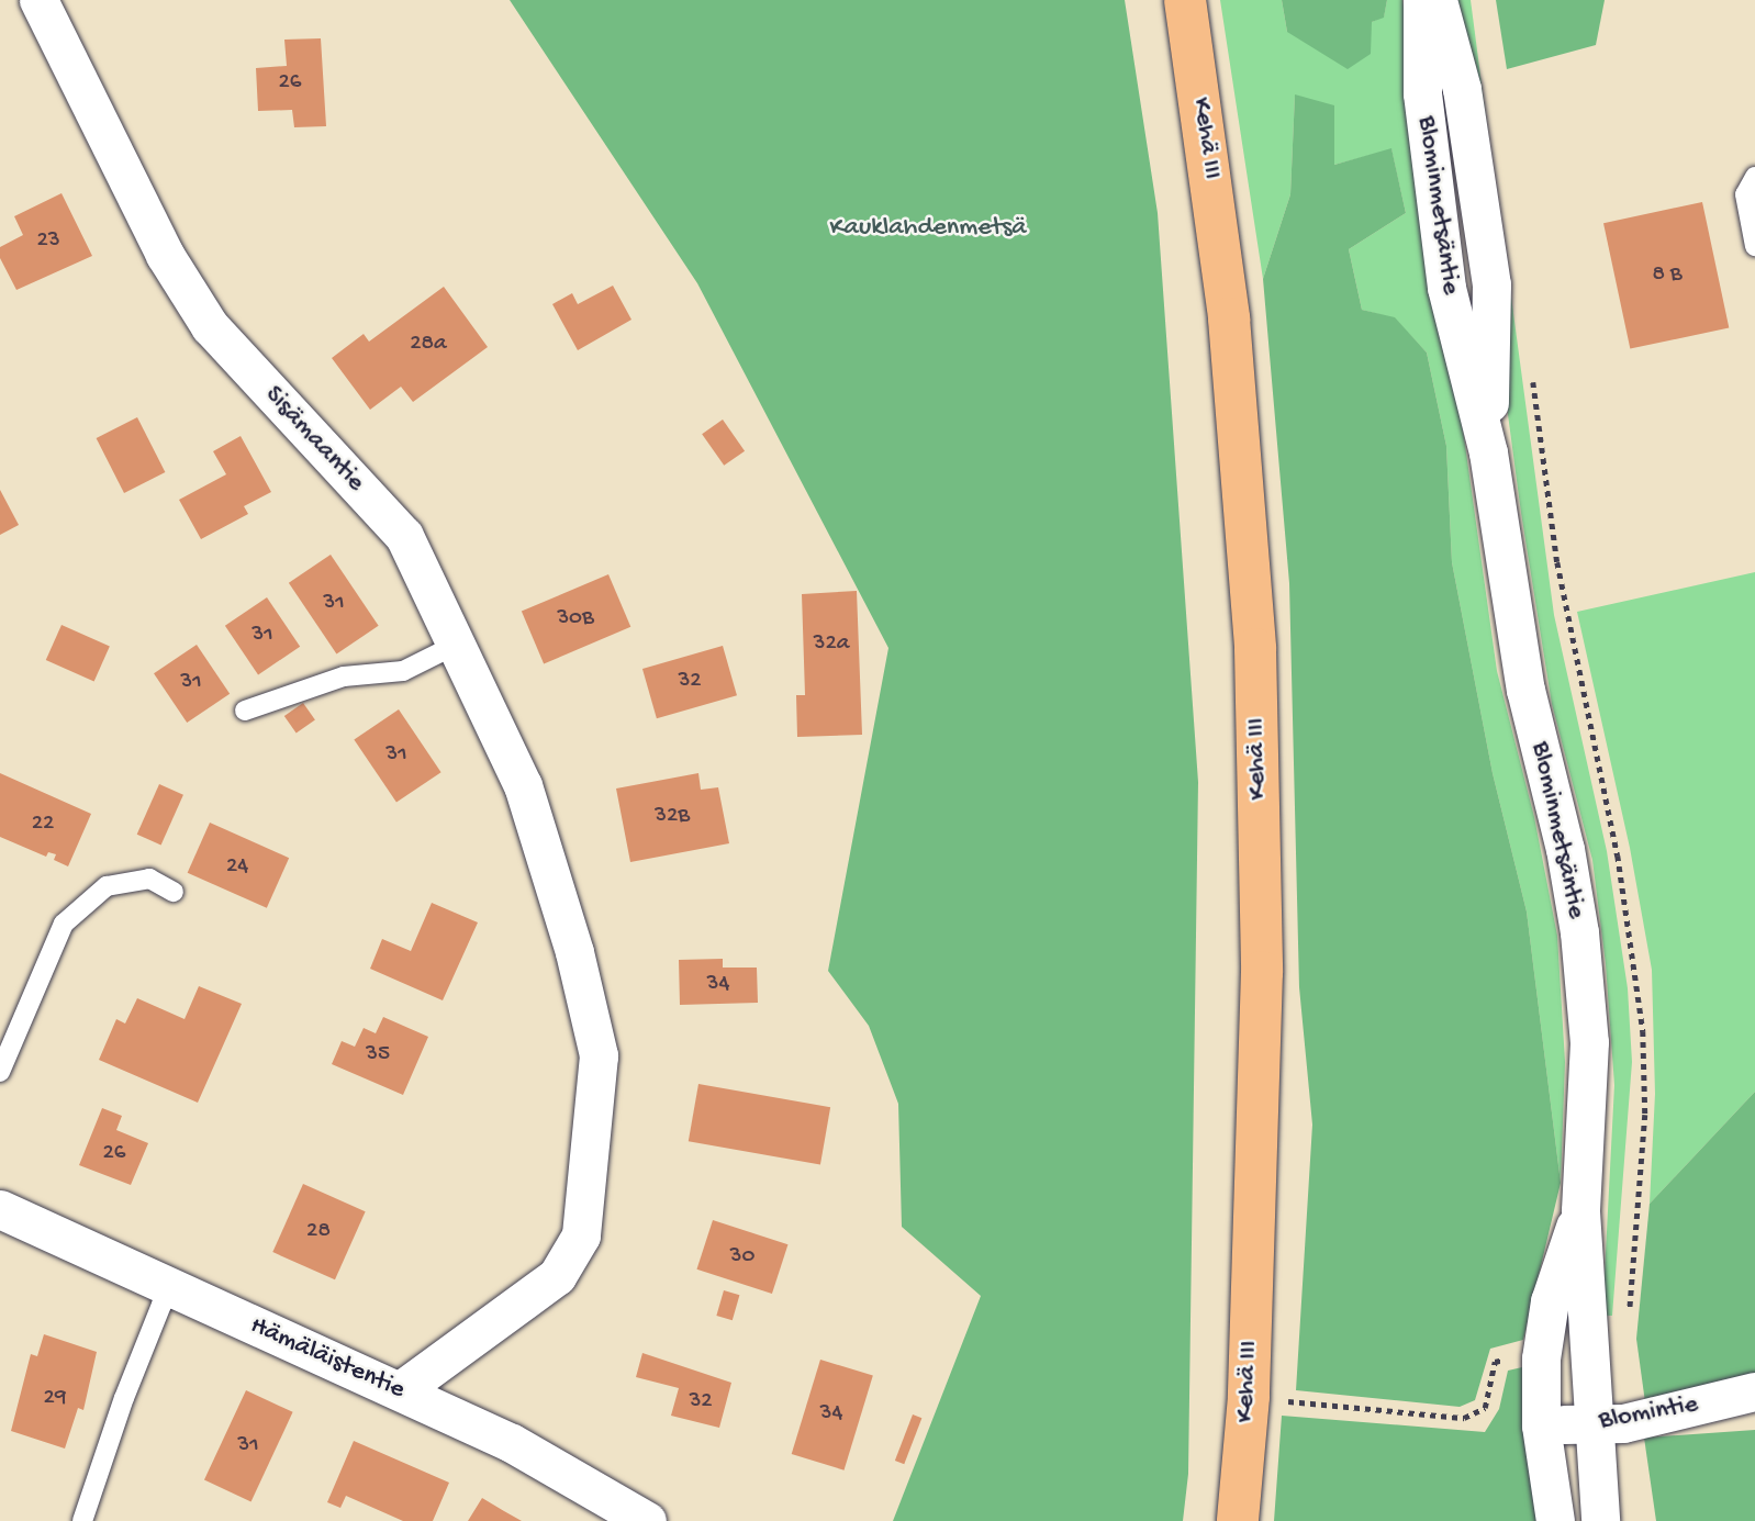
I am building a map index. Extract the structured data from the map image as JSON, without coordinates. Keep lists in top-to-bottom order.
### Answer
{
  "streets": {
    "highway": ["Kehä III"],
    "street": [
      "Blominmetsäntie",
      "Sisämaantie",
      "Hämäläistentie",
      "Blomintie"
    ]
  },
  "crossings": [
    ["Blominmetsäntie", "Blomintie"],
    ["Sisämaantie", "Hämäläistentie"]
  ],
  "parks": ["Kauklahdenmetsä"],
  "house_numbers": [
    "26",
    "23",
    "8 B",
    "28a",
    "31",
    "30B",
    "31",
    "32a",
    "32",
    "31",
    "31",
    "32B",
    "22",
    "24",
    "34",
    "35",
    "26",
    "28",
    "30",
    "29",
    "32",
    "34",
    "31"
  ]
}
